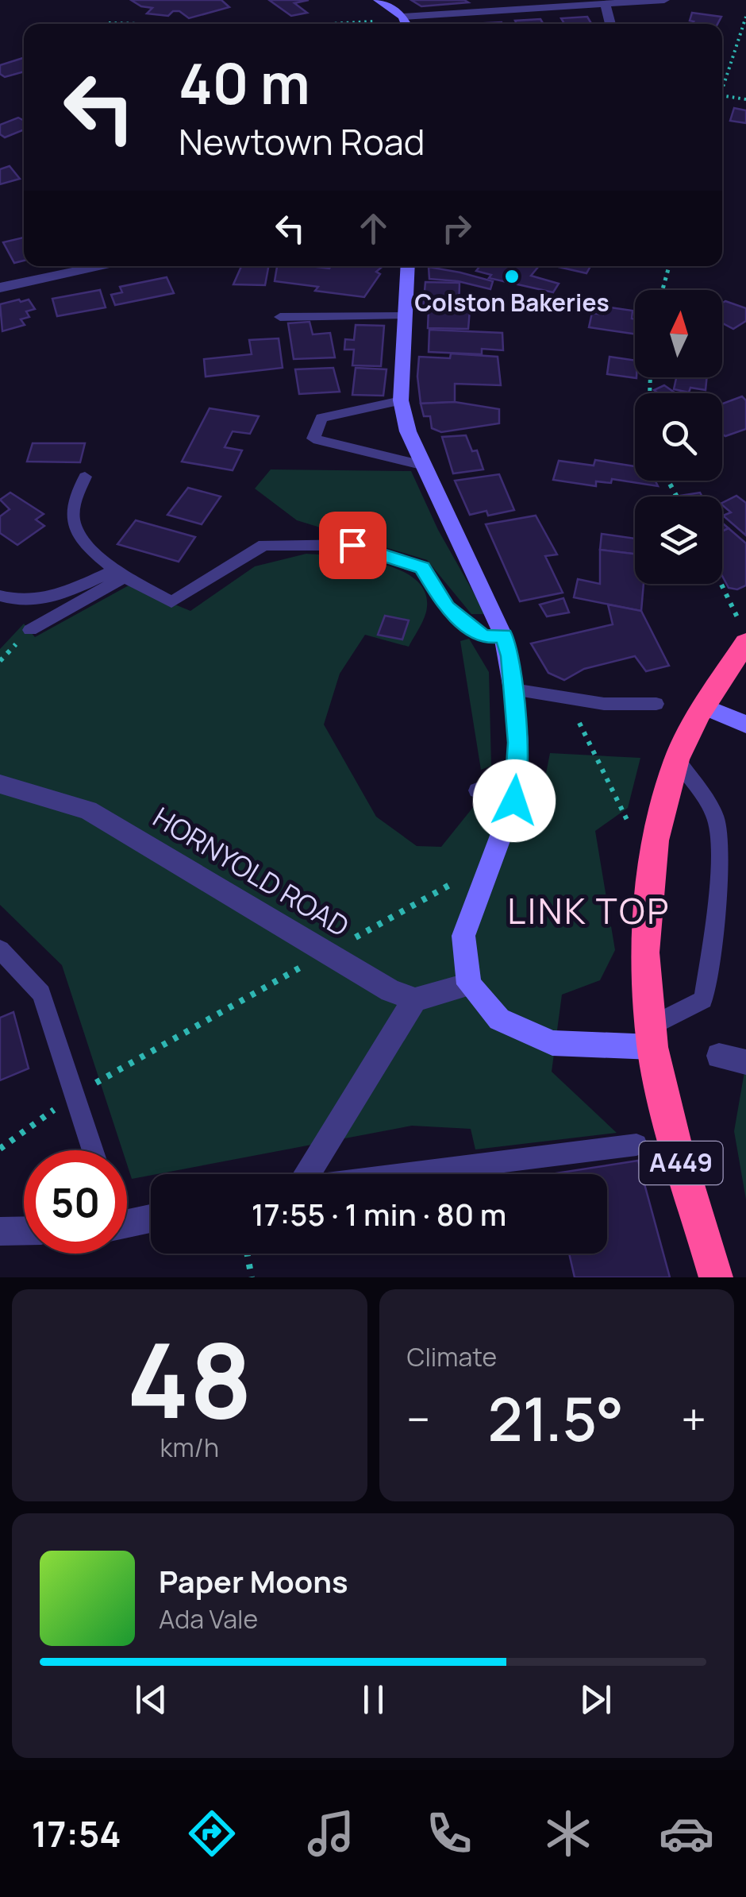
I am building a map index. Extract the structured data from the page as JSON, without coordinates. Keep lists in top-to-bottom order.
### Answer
{
  "streets": {
    "highway": ["A449"],
    "street": ["HORNYOLD ROAD"]
  },
  "districts": ["LINK TOP"],
  "places": ["Colston Bakeries"],
  "north": "top",
  "page": {
    "turn": ["40 m", "Newtown Road"],
    "limit": "50",
    "trip": "17:55 · 1 min · 80 m",
    "tile": [
      ["48", "km/h"],
      "Climate"
    ],
    "heat": ["−", "21.5°", "+"],
    "song": ["Paper Moons", "Ada Vale"],
    "tabs": "17:54"
  }
}
